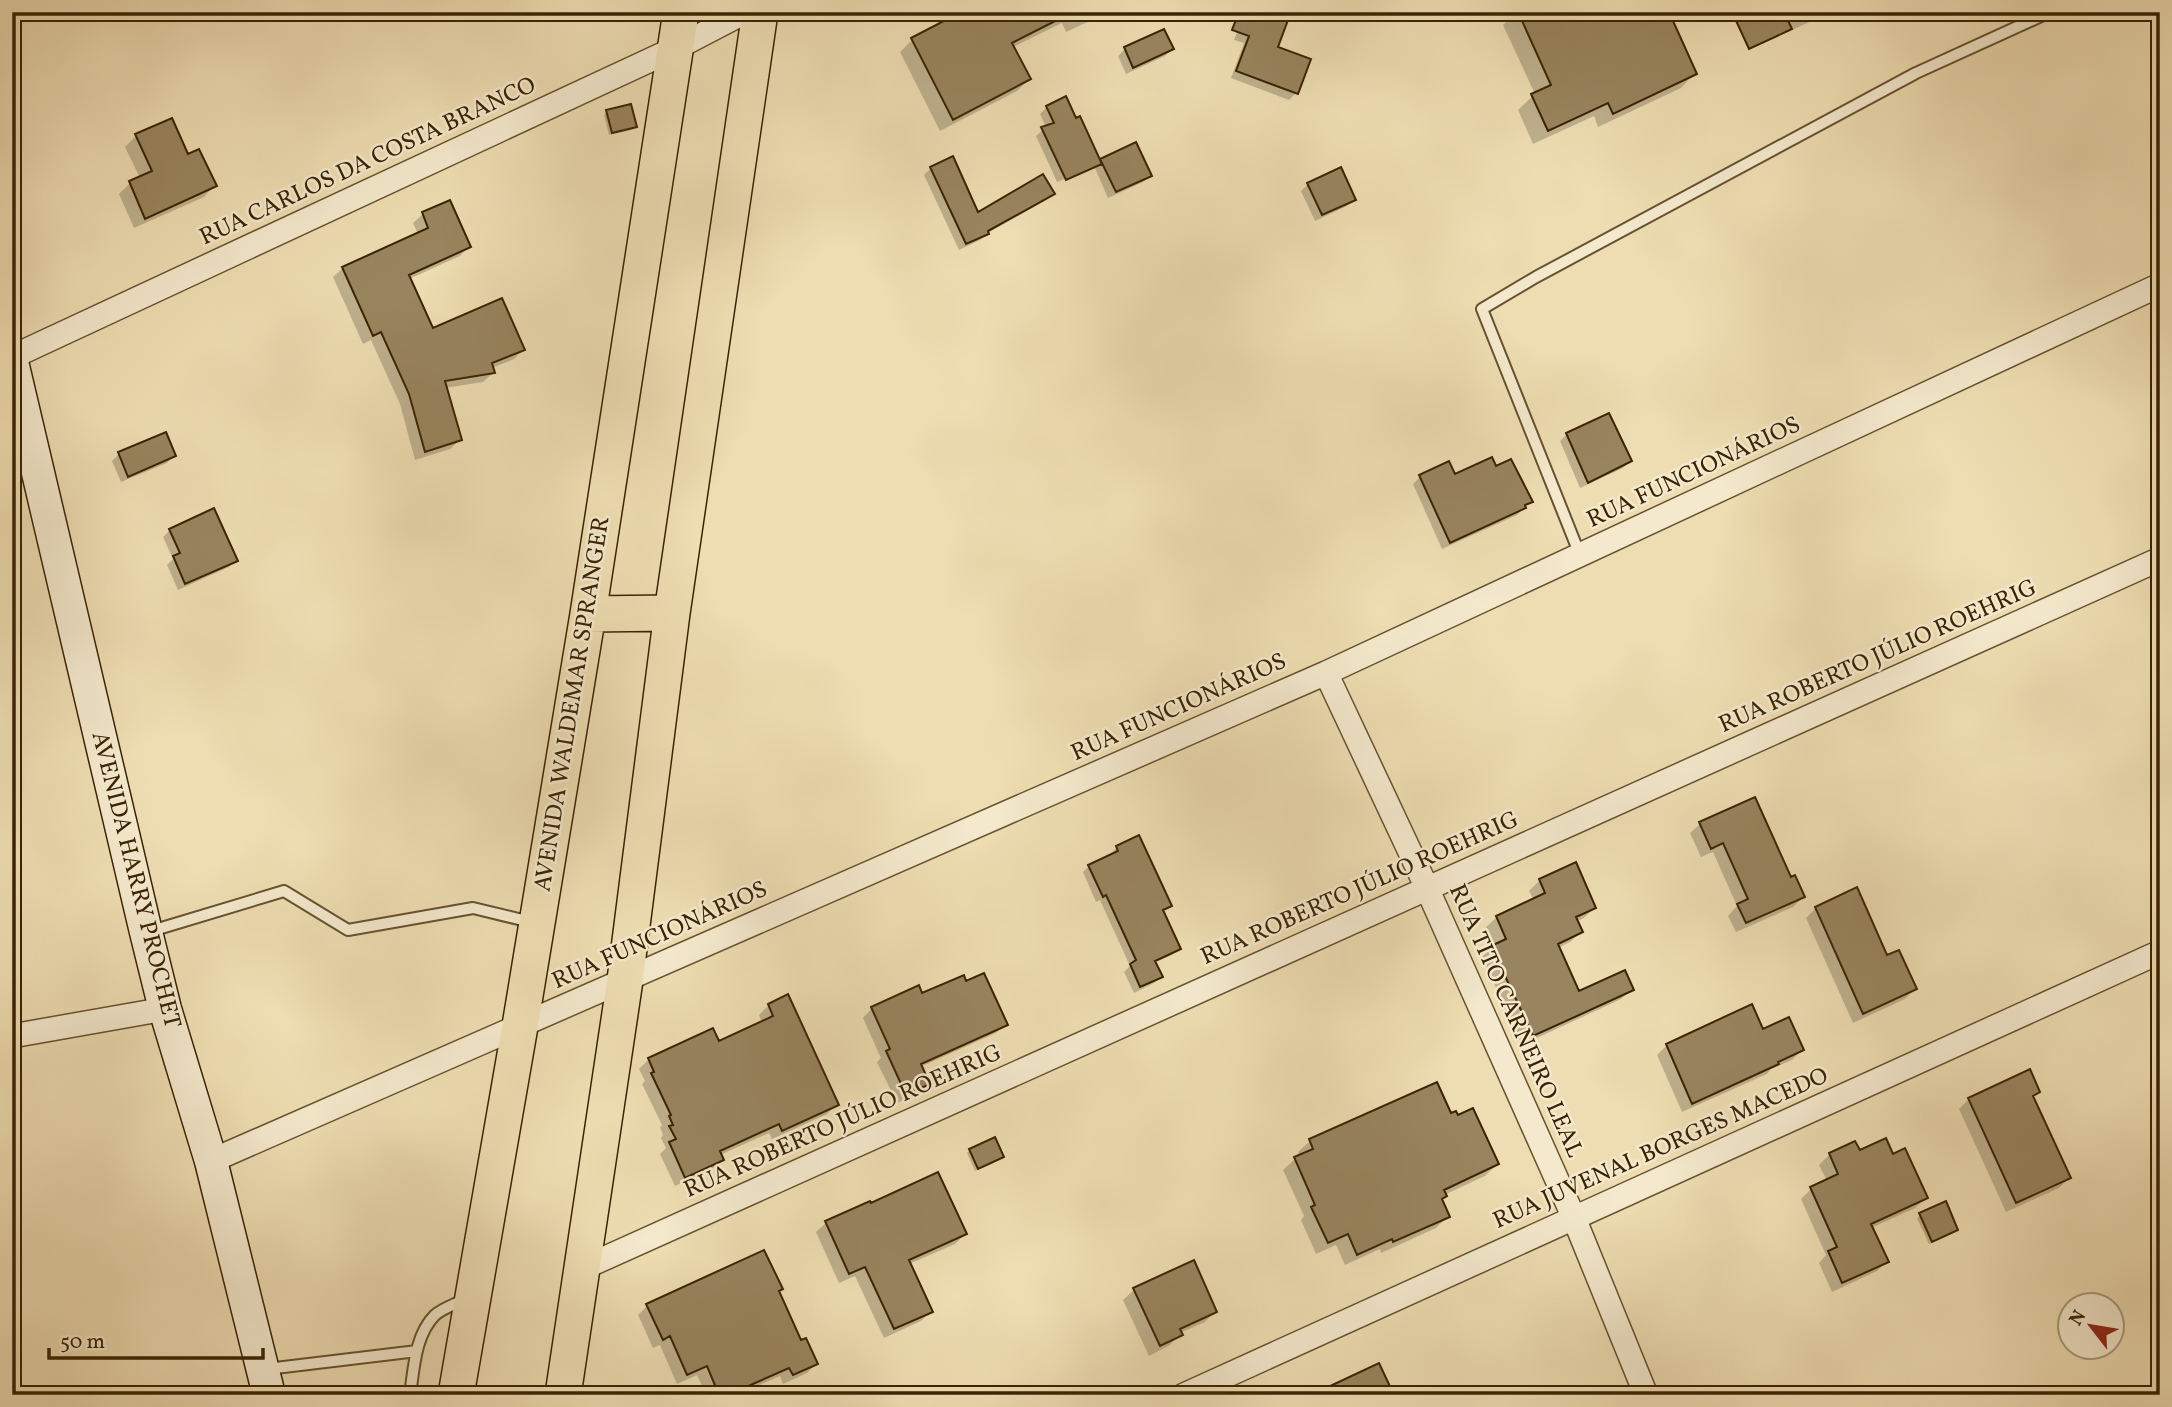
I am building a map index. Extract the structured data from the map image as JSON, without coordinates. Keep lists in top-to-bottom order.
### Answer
{
  "streets": {
    "main road": ["AVENIDA WALDEMAR SPRANGER"],
    "street": [
      "RUA CARLOS DA COSTA BRANCO",
      "RUA FUNCIONÁRIOS",
      "RUA ROBERTO JÚLIO ROEHRIG",
      "AVENIDA HARRY PROCHET",
      "RUA TITO CARNEIRO LEAL",
      "RUA JUVENAL BORGES MACEDO"
    ]
  },
  "crossings": [
    ["RUA CARLOS DA COSTA BRANCO", "AVENIDA WALDEMAR SPRANGER"],
    ["RUA CARLOS DA COSTA BRANCO", "AVENIDA HARRY PROCHET"],
    ["RUA FUNCIONÁRIOS", "AVENIDA WALDEMAR SPRANGER"],
    ["RUA FUNCIONÁRIOS", "AVENIDA HARRY PROCHET"],
    ["RUA FUNCIONÁRIOS", "RUA TITO CARNEIRO LEAL"],
    ["RUA ROBERTO JÚLIO ROEHRIG", "RUA TITO CARNEIRO LEAL"],
    ["RUA TITO CARNEIRO LEAL", "RUA JUVENAL BORGES MACEDO"]
  ],
  "scale_bar": "50 m",
  "north": "top left"
}
